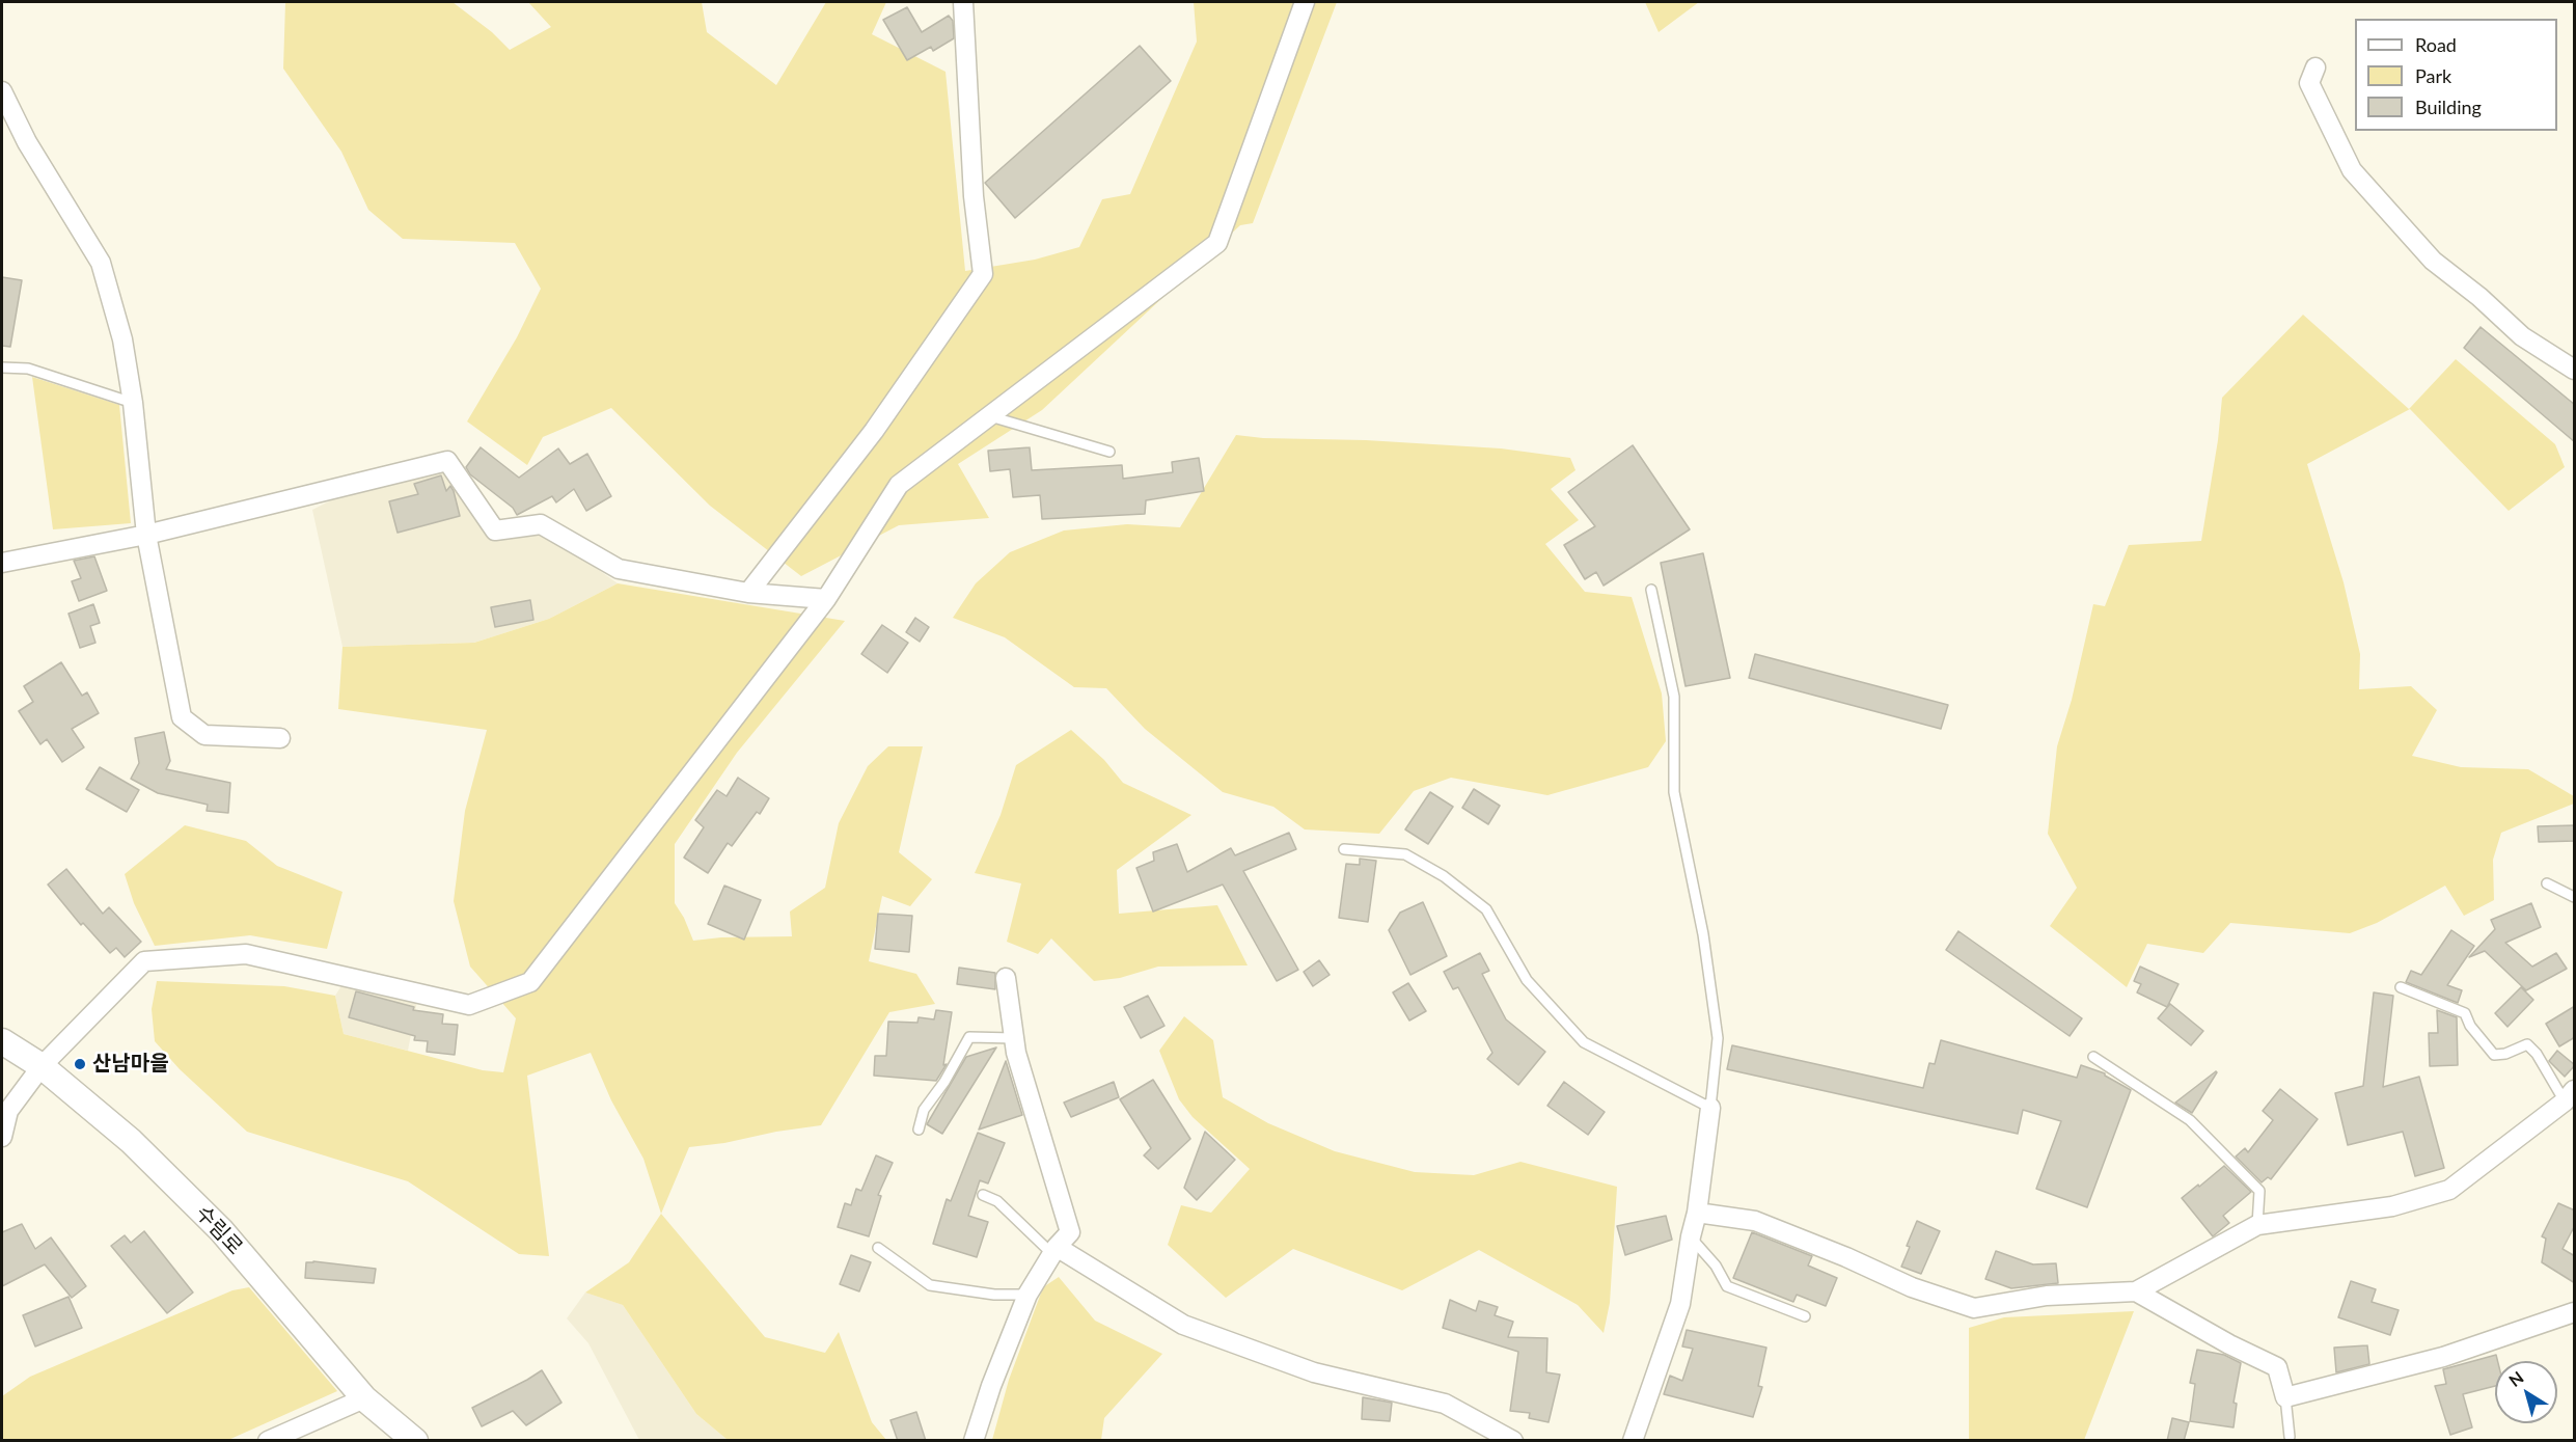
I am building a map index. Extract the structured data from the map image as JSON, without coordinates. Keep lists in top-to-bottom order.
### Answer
{
  "streets": {
    "main road": ["수림로"]
  },
  "places": ["산남마을"],
  "legend": ["Road", "Park", "Building"],
  "north": "top left"
}
